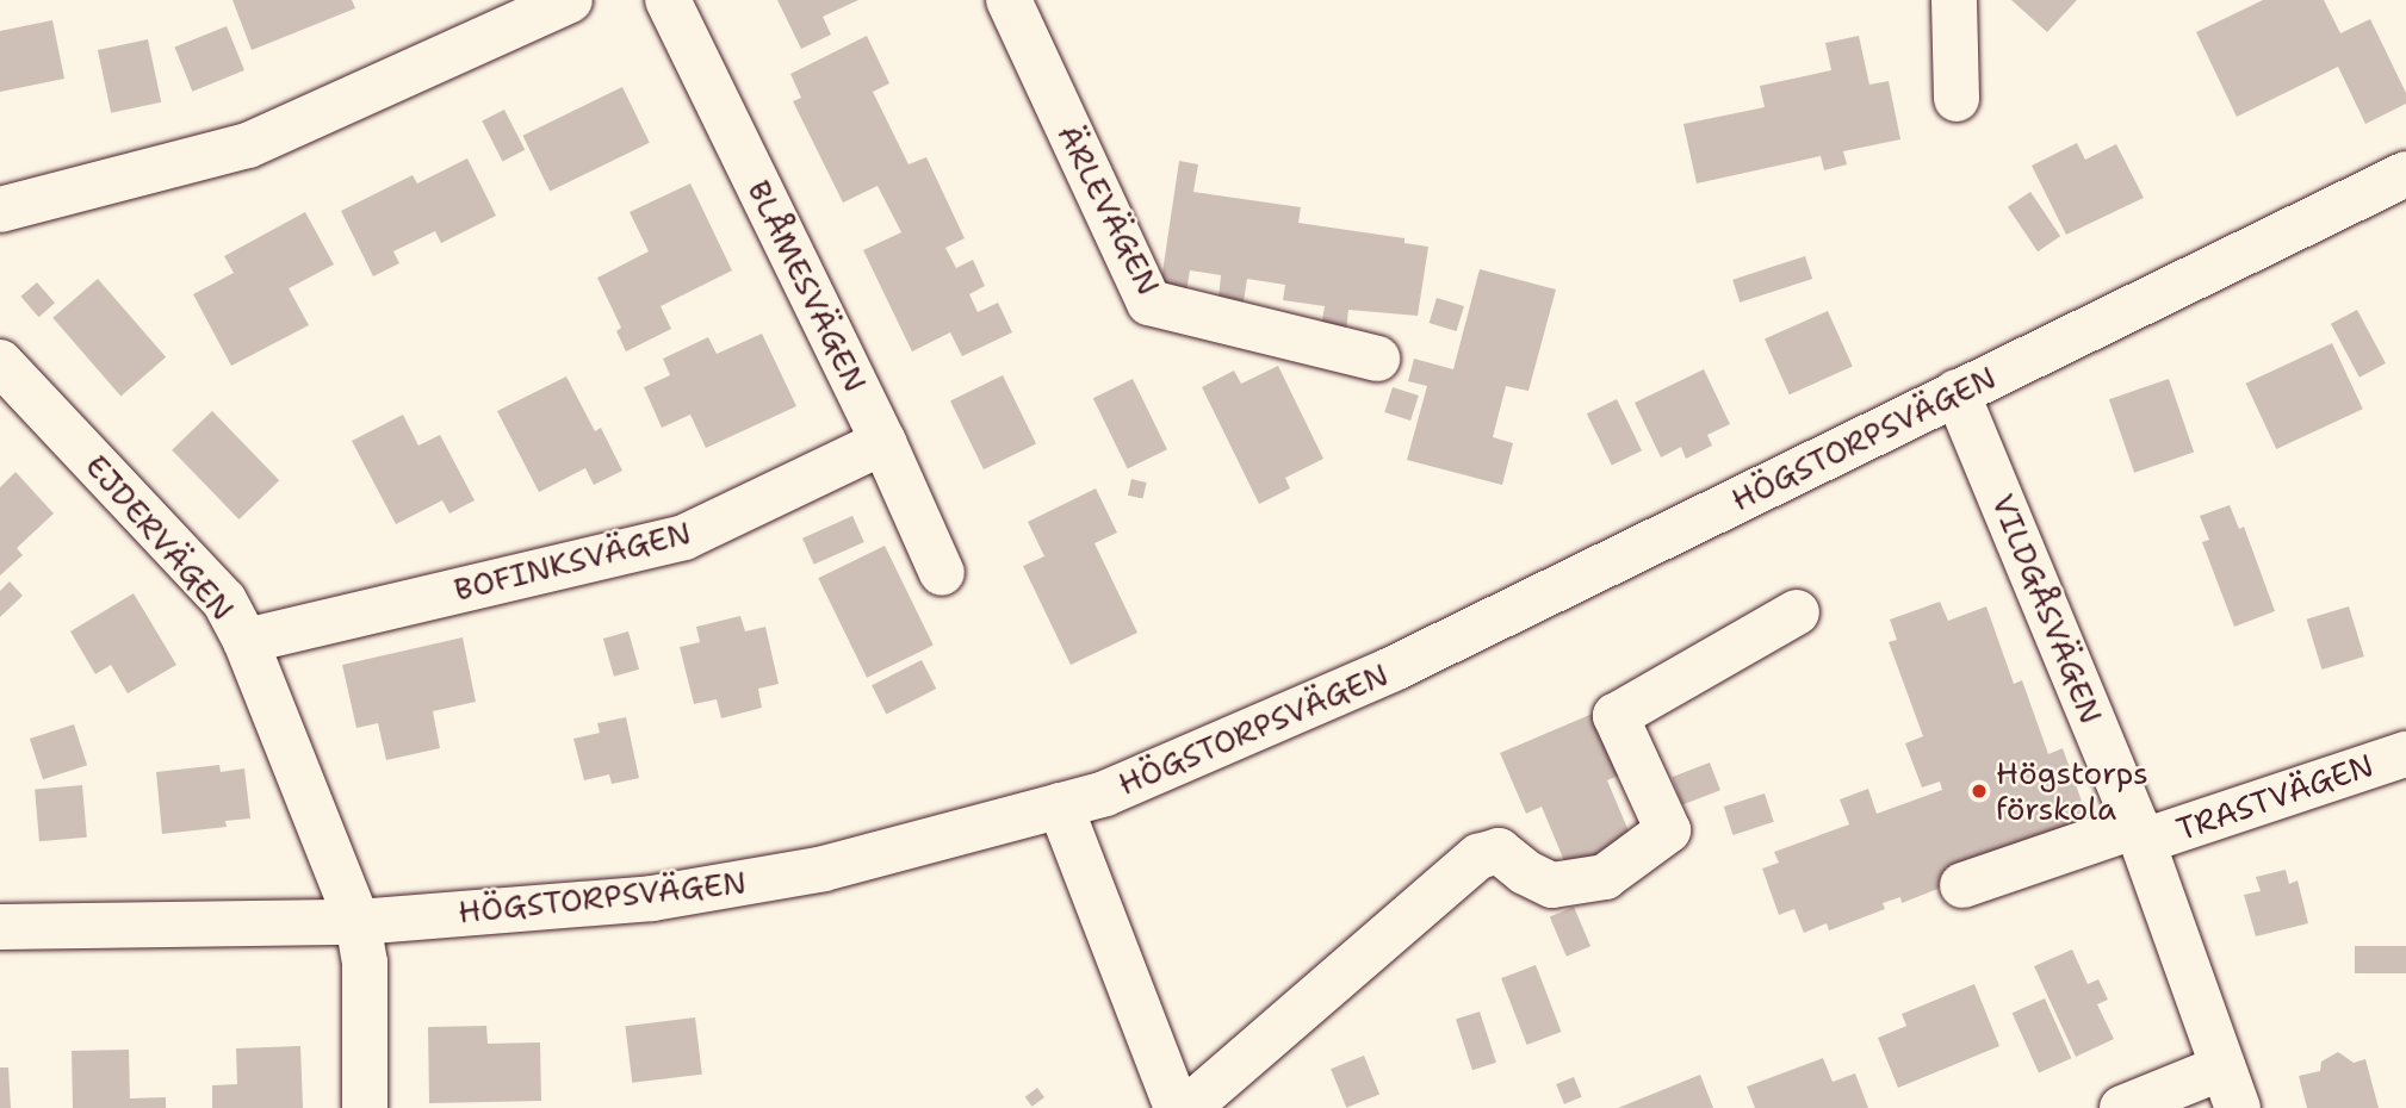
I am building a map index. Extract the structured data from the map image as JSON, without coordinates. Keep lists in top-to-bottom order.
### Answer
{
  "streets": {
    "street": [
      "ÄRLEVÄGEN",
      "BLÅMESVÄGEN",
      "HÖGSTORPSVÄGEN",
      "EJDERVÄGEN",
      "BOFINKSVÄGEN",
      "VILDGÅSVÄGEN",
      "TRASTVÄGEN"
    ]
  },
  "crossings": [
    ["BLÅMESVÄGEN", "BOFINKSVÄGEN"],
    ["HÖGSTORPSVÄGEN", "EJDERVÄGEN"],
    ["HÖGSTORPSVÄGEN", "VILDGÅSVÄGEN"],
    ["EJDERVÄGEN", "BOFINKSVÄGEN"],
    ["VILDGÅSVÄGEN", "TRASTVÄGEN"]
  ],
  "places": ["Högstorps förskola"]
}
